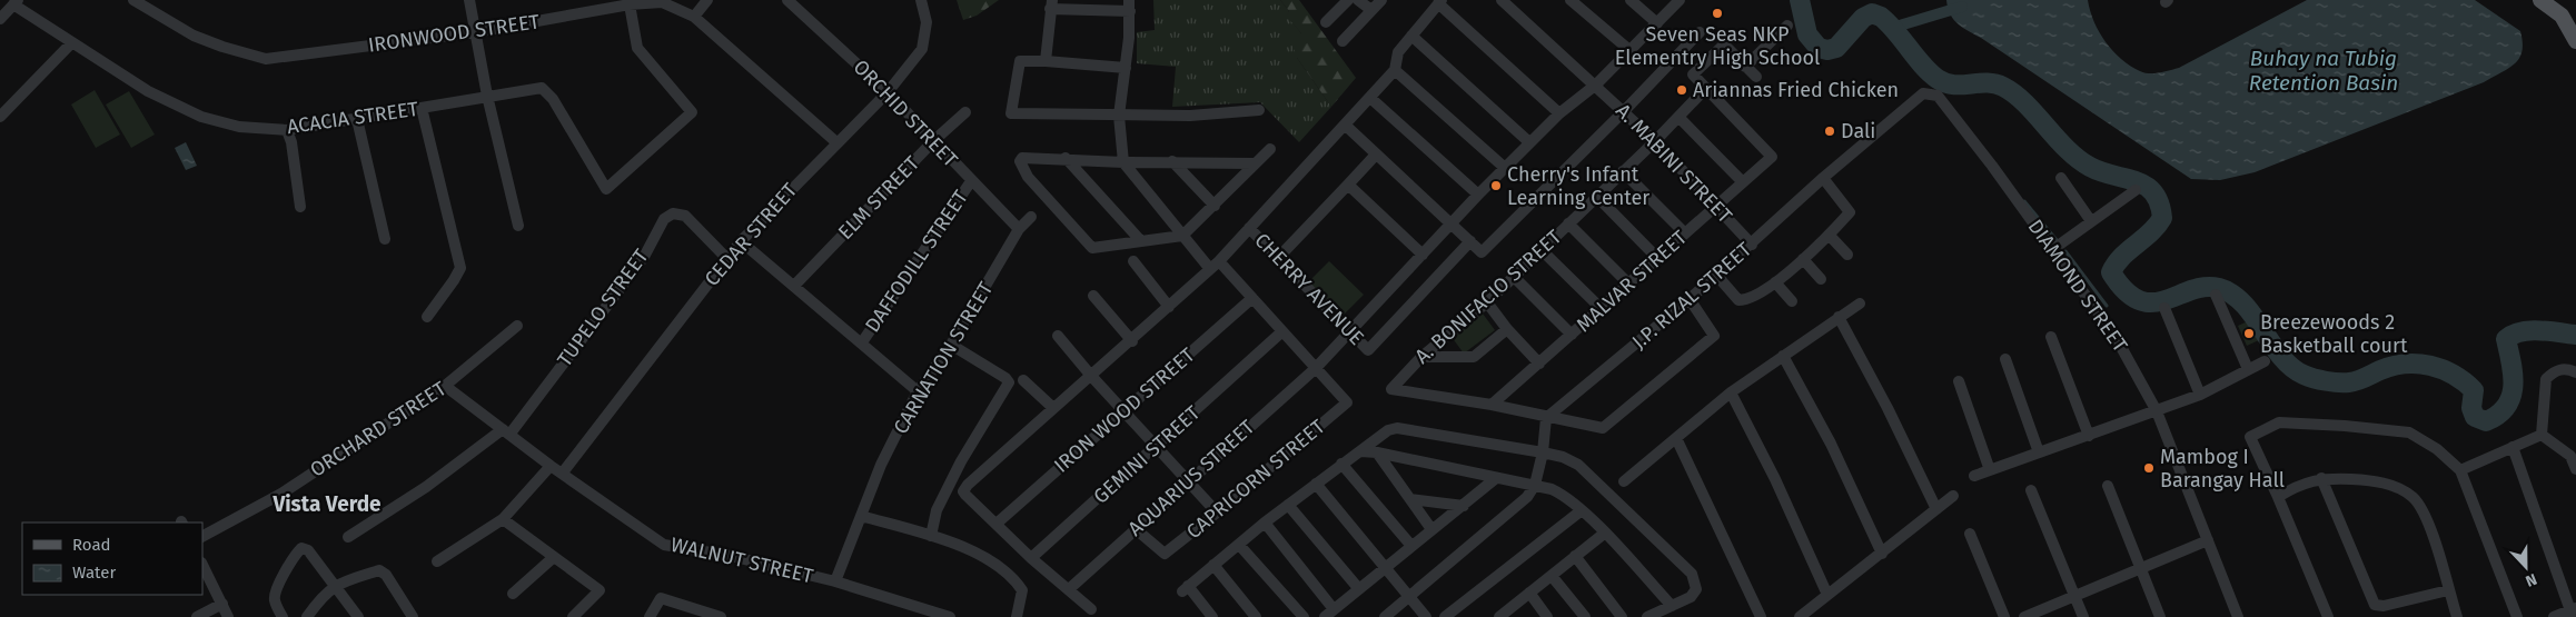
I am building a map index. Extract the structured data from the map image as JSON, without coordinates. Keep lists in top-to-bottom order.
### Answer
{
  "streets": {
    "street": [
      "IRONWOOD STREET",
      "ORCHID STREET",
      "ACACIA STREET",
      "A. MABINI STREET",
      "ELM STREET",
      "CEDAR STREET",
      "DAFFODILL STREET",
      "MALVAR STREET",
      "DIAMOND STREET",
      "CHERRY AVENUE",
      "J.P. RIZAL STREET",
      "A. BONIFACIO STREET",
      "TUPELO STREET",
      "CARNATION STREET",
      "IRON WOOD STREET",
      "ORCHARD STREET",
      "GEMINI STREET",
      "AQUARIUS STREET",
      "CAPRICORN STREET",
      "WALNUT STREET"
    ]
  },
  "crossings": [
    ["IRONWOOD STREET", "ACACIA STREET"],
    ["IRONWOOD STREET", "CEDAR STREET"],
    ["ORCHID STREET", "ELM STREET"],
    ["ORCHID STREET", "CEDAR STREET"],
    ["ORCHID STREET", "DAFFODILL STREET"],
    ["ORCHID STREET", "CARNATION STREET"],
    ["A. MABINI STREET", "MALVAR STREET"],
    ["A. MABINI STREET", "J.P. RIZAL STREET"],
    ["A. MABINI STREET", "A. BONIFACIO STREET"],
    ["A. MABINI STREET", "AQUARIUS STREET"],
    ["CEDAR STREET", "TUPELO STREET"],
    ["CEDAR STREET", "WALNUT STREET"],
    ["MALVAR STREET", "A. BONIFACIO STREET"],
    ["DIAMOND STREET", "J.P. RIZAL STREET"],
    ["CHERRY AVENUE", "AQUARIUS STREET"],
    ["TUPELO STREET", "WALNUT STREET"],
    ["CARNATION STREET", "WALNUT STREET"],
    ["ORCHARD STREET", "WALNUT STREET"],
    ["AQUARIUS STREET", "CAPRICORN STREET"]
  ],
  "districts": ["Vista Verde"],
  "water": ["Buhay na Tubig Retention Basin"],
  "places": [
    "Seven Seas NKP Elementry High School",
    "Ariannas Fried Chicken",
    "Dali",
    "Cherry's Infant Learning Center",
    "Breezewoods 2 Basketball court",
    "Mambog I Barangay Hall"
  ],
  "legend": ["Road", "Water"],
  "north": "bottom"
}
